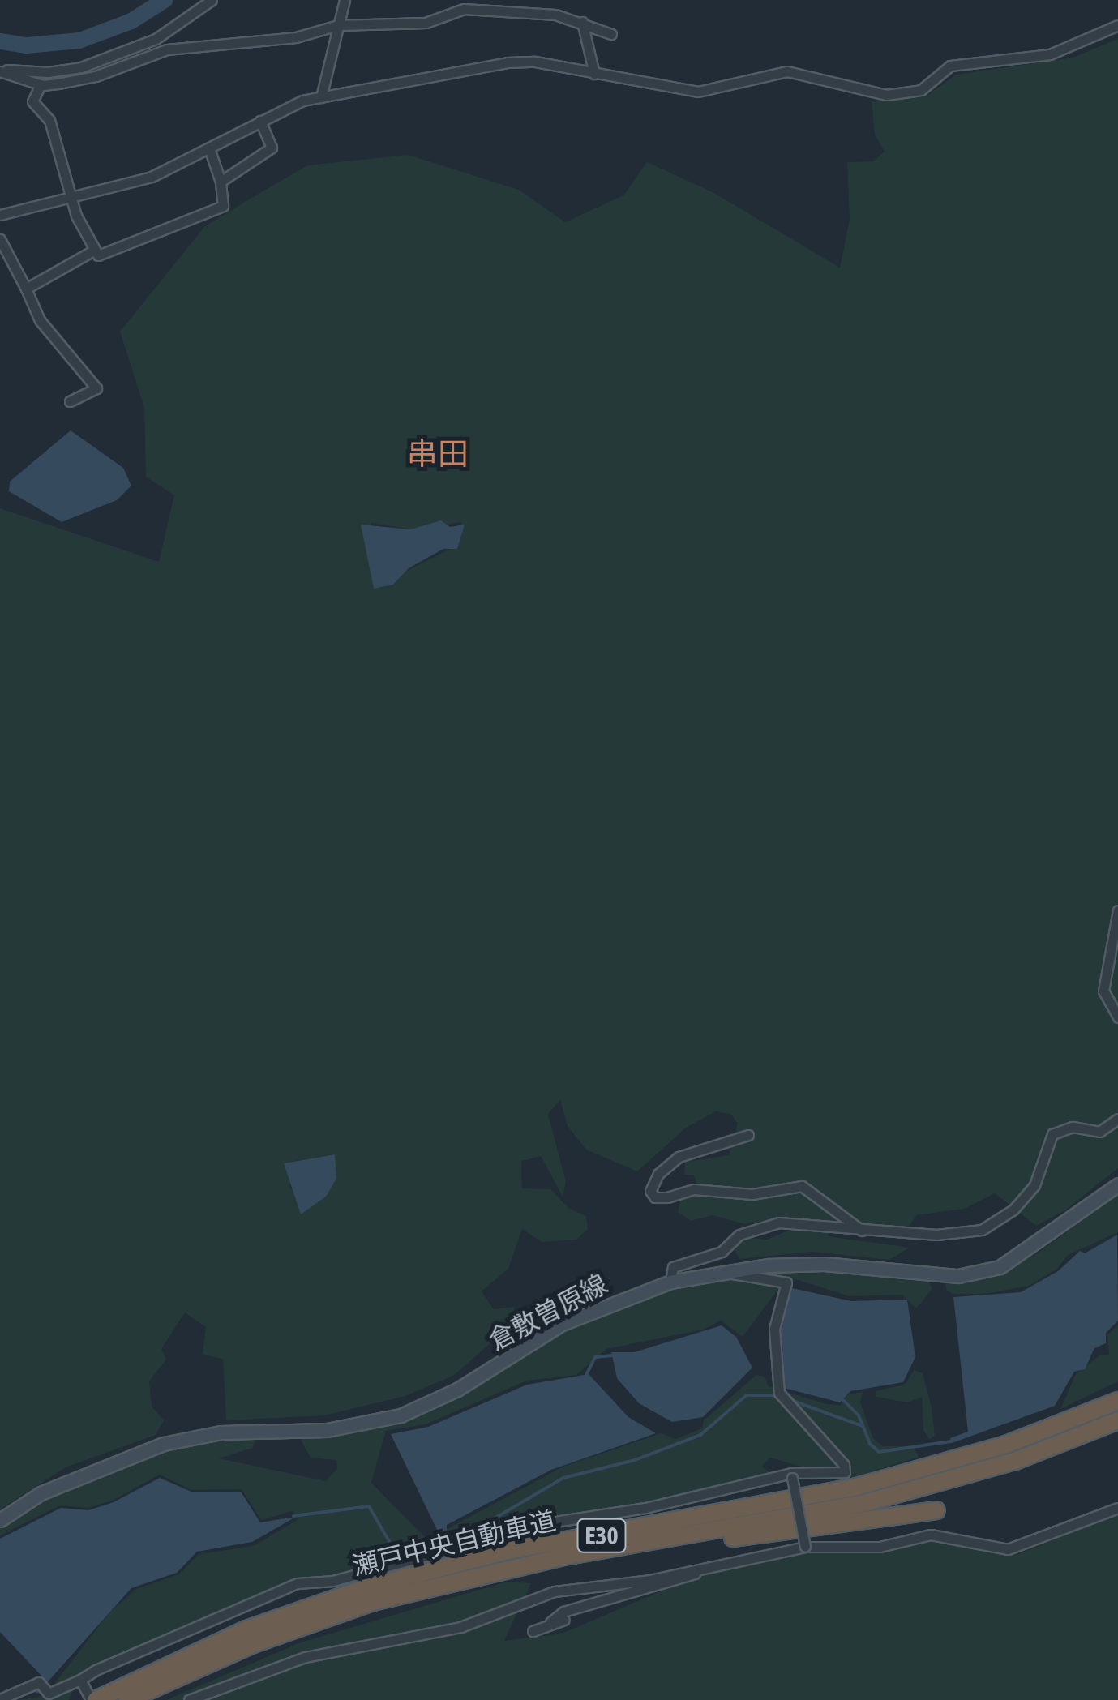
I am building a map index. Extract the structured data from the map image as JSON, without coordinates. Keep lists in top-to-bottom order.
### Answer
{
  "streets": {
    "highway": ["E30", "瀬戸中央自動車道"],
    "street": ["倉敷曽原線"]
  },
  "districts": ["串田"]
}
